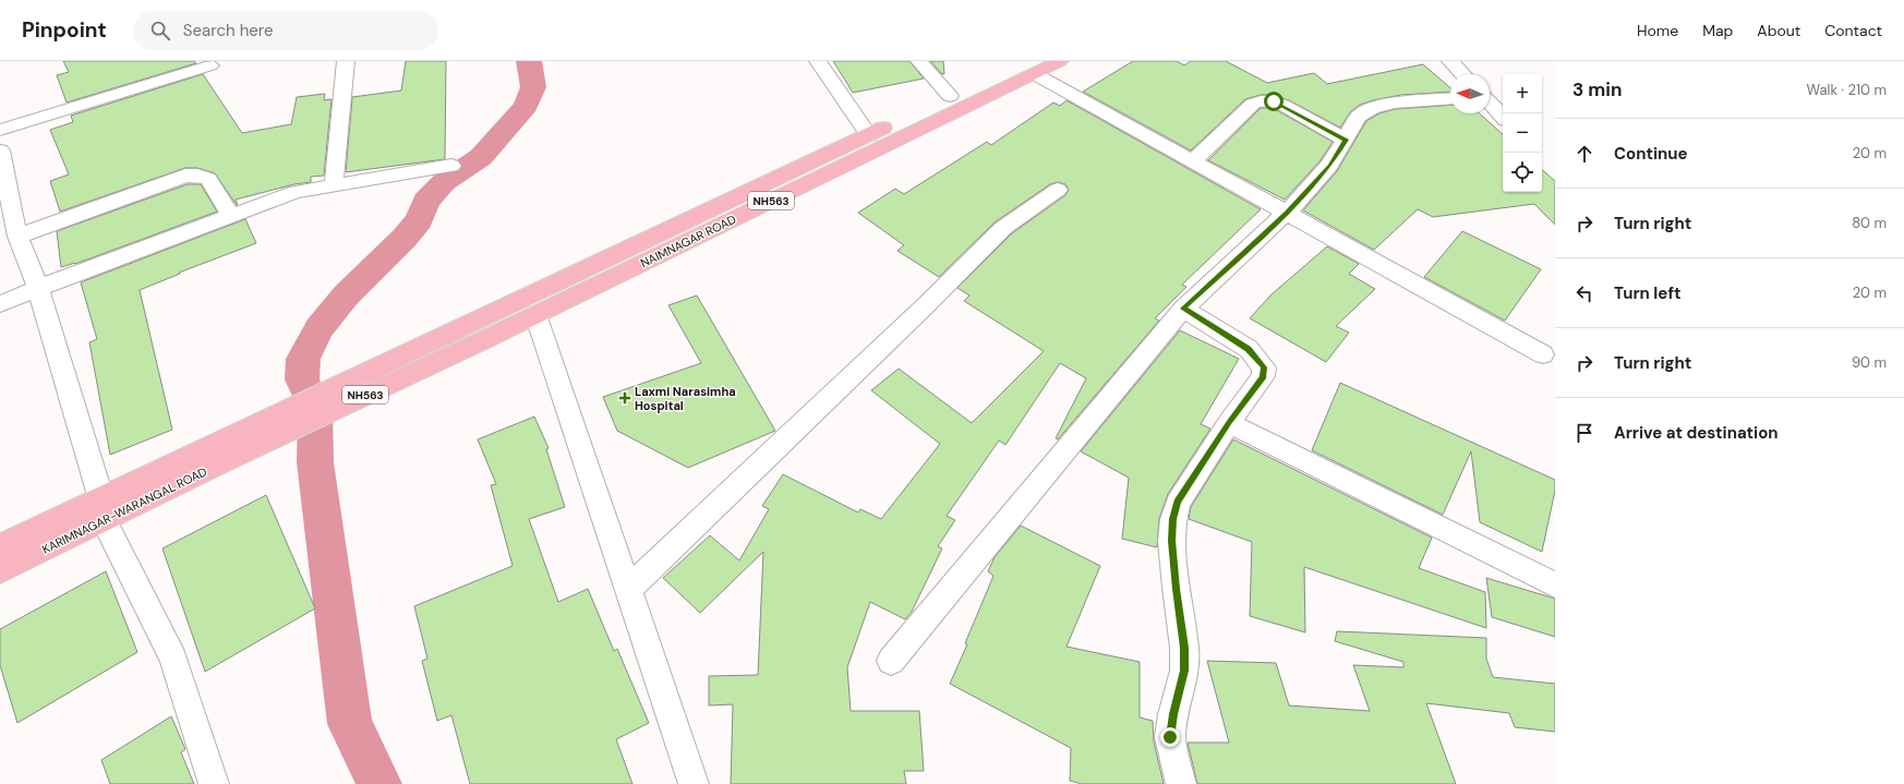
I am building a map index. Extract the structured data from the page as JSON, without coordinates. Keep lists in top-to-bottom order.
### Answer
{
  "streets": {
    "highway": ["NH563", "NAIMNAGAR ROAD", "KARIMNAGAR-WARANGAL ROAD"]
  },
  "crossings": [
    ["NH563", "NAIMNAGAR ROAD"],
    ["NH563", "KARIMNAGAR-WARANGAL ROAD"],
    ["NAIMNAGAR ROAD", "KARIMNAGAR-WARANGAL ROAD"]
  ],
  "places": {
    "health": ["Laxmi Narasimha Hospital"]
  },
  "north": "left",
  "page": {
    "header": "Pinpoint",
    "search": "Search here",
    "nav": [
      "Home",
      "Map",
      "About",
      "Contact"
    ],
    "heading": ["3 min", "Walk · 210 m"],
    "map_buttons": ["+", "−"],
    "list": [
      ["Continue", "20 m"],
      ["Turn right", "80 m"],
      ["Turn left", "20 m"],
      ["Turn right", "90 m"],
      "Arrive at destination"
    ]
  }
}
